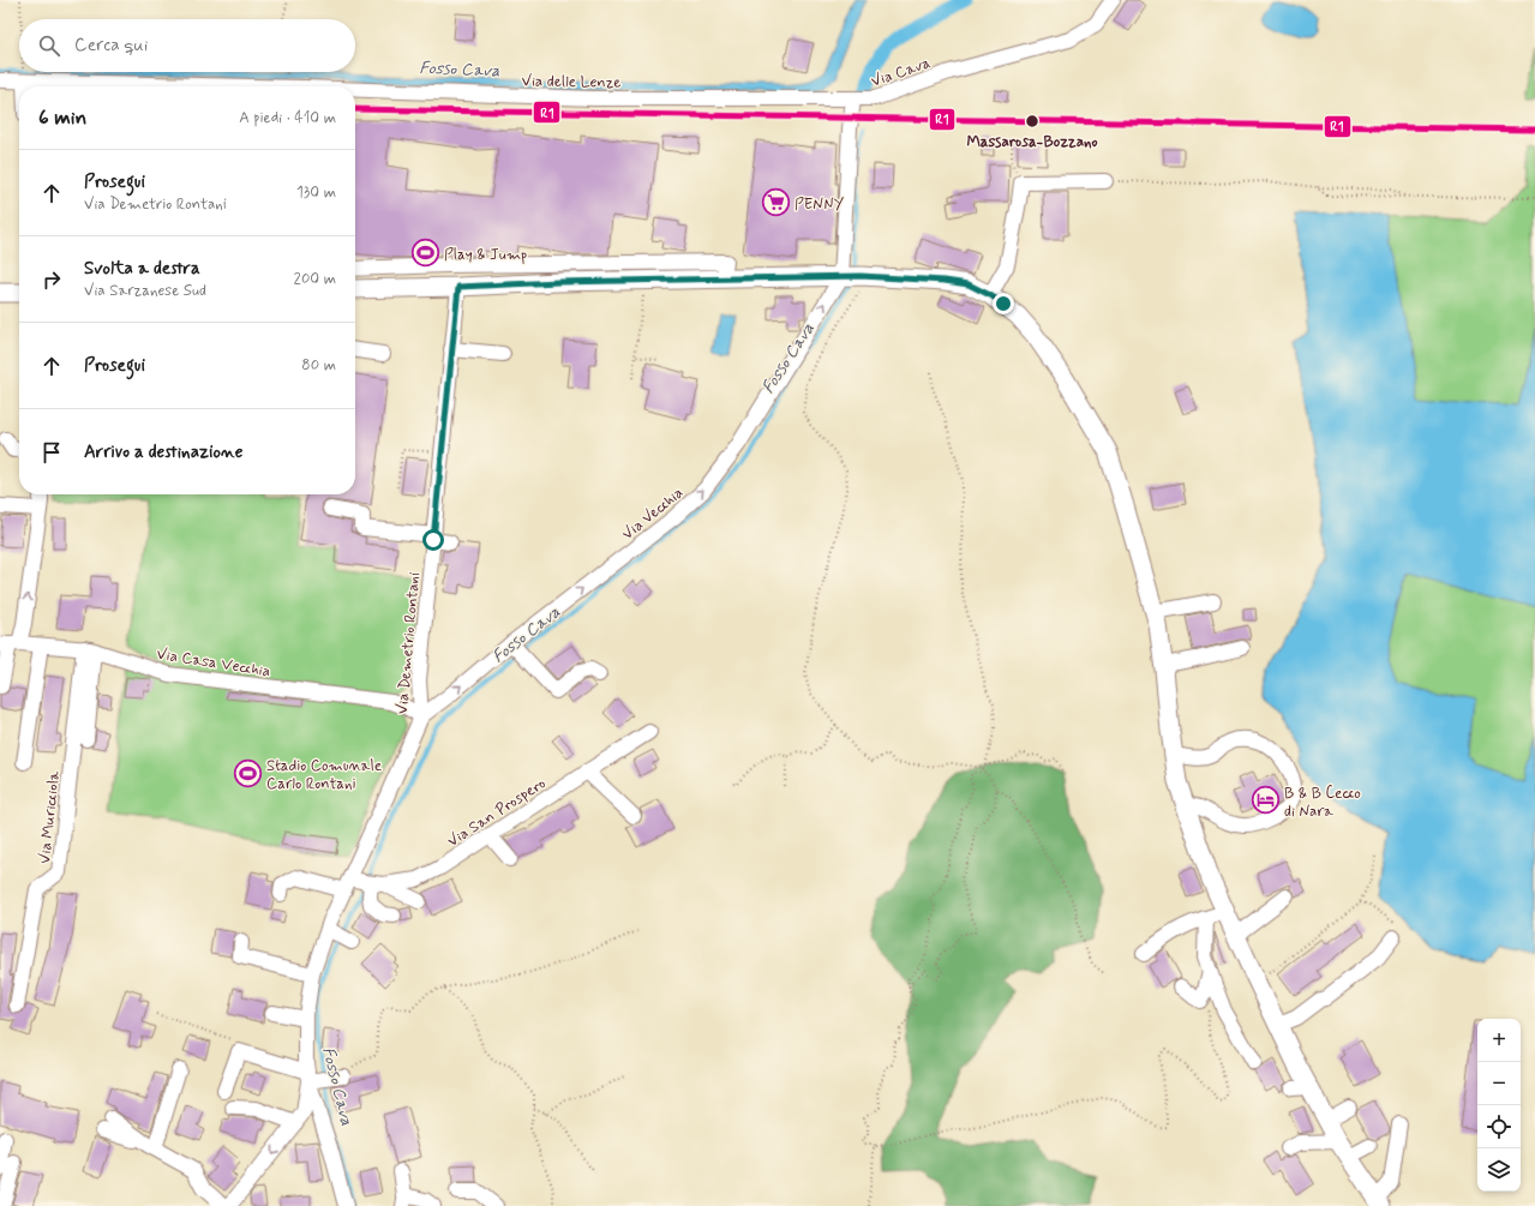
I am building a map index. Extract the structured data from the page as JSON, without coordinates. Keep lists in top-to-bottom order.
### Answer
{
  "streets": {
    "street": [
      "Via Cava",
      "Via delle Lenze",
      "Via Vecchia",
      "Via Demetrio Rontani",
      "Via Casa Vecchia",
      "Via San Prospero",
      "Via Muricciola"
    ]
  },
  "crossings": [
    ["Via Cava", "Via delle Lenze"],
    ["Via Vecchia", "Via Demetrio Rontani"],
    ["Via Vecchia", "Via Casa Vecchia"],
    ["Via Demetrio Rontani", "Via Casa Vecchia"],
    ["Via Demetrio Rontani", "Via San Prospero"],
    ["Via Casa Vecchia", "Via Muricciola"]
  ],
  "one_way": ["Via Vecchia"],
  "water": ["Fosso Cava"],
  "places": {
    "other": ["Massarosa-Bozzano"],
    "supermarket": ["PENNY"],
    "sports": ["Play & Jump", "Stadio Comunale Carlo Rontani"],
    "hotel": ["B & B Cecco di Nara"]
  },
  "lines": ["transit line R1"],
  "page": {
    "search": "Cerca qui",
    "heading": ["6 min", "A piedi · 410 m"],
    "list": [
      ["Prosegui", "Via Demetrio Rontani", "130 m"],
      ["Svolta a destra", "Via Sarzanese Sud", "200 m"],
      ["Prosegui", "80 m"],
      "Arrivo a destinazione"
    ],
    "map_buttons": ["+", "−"]
  }
}
